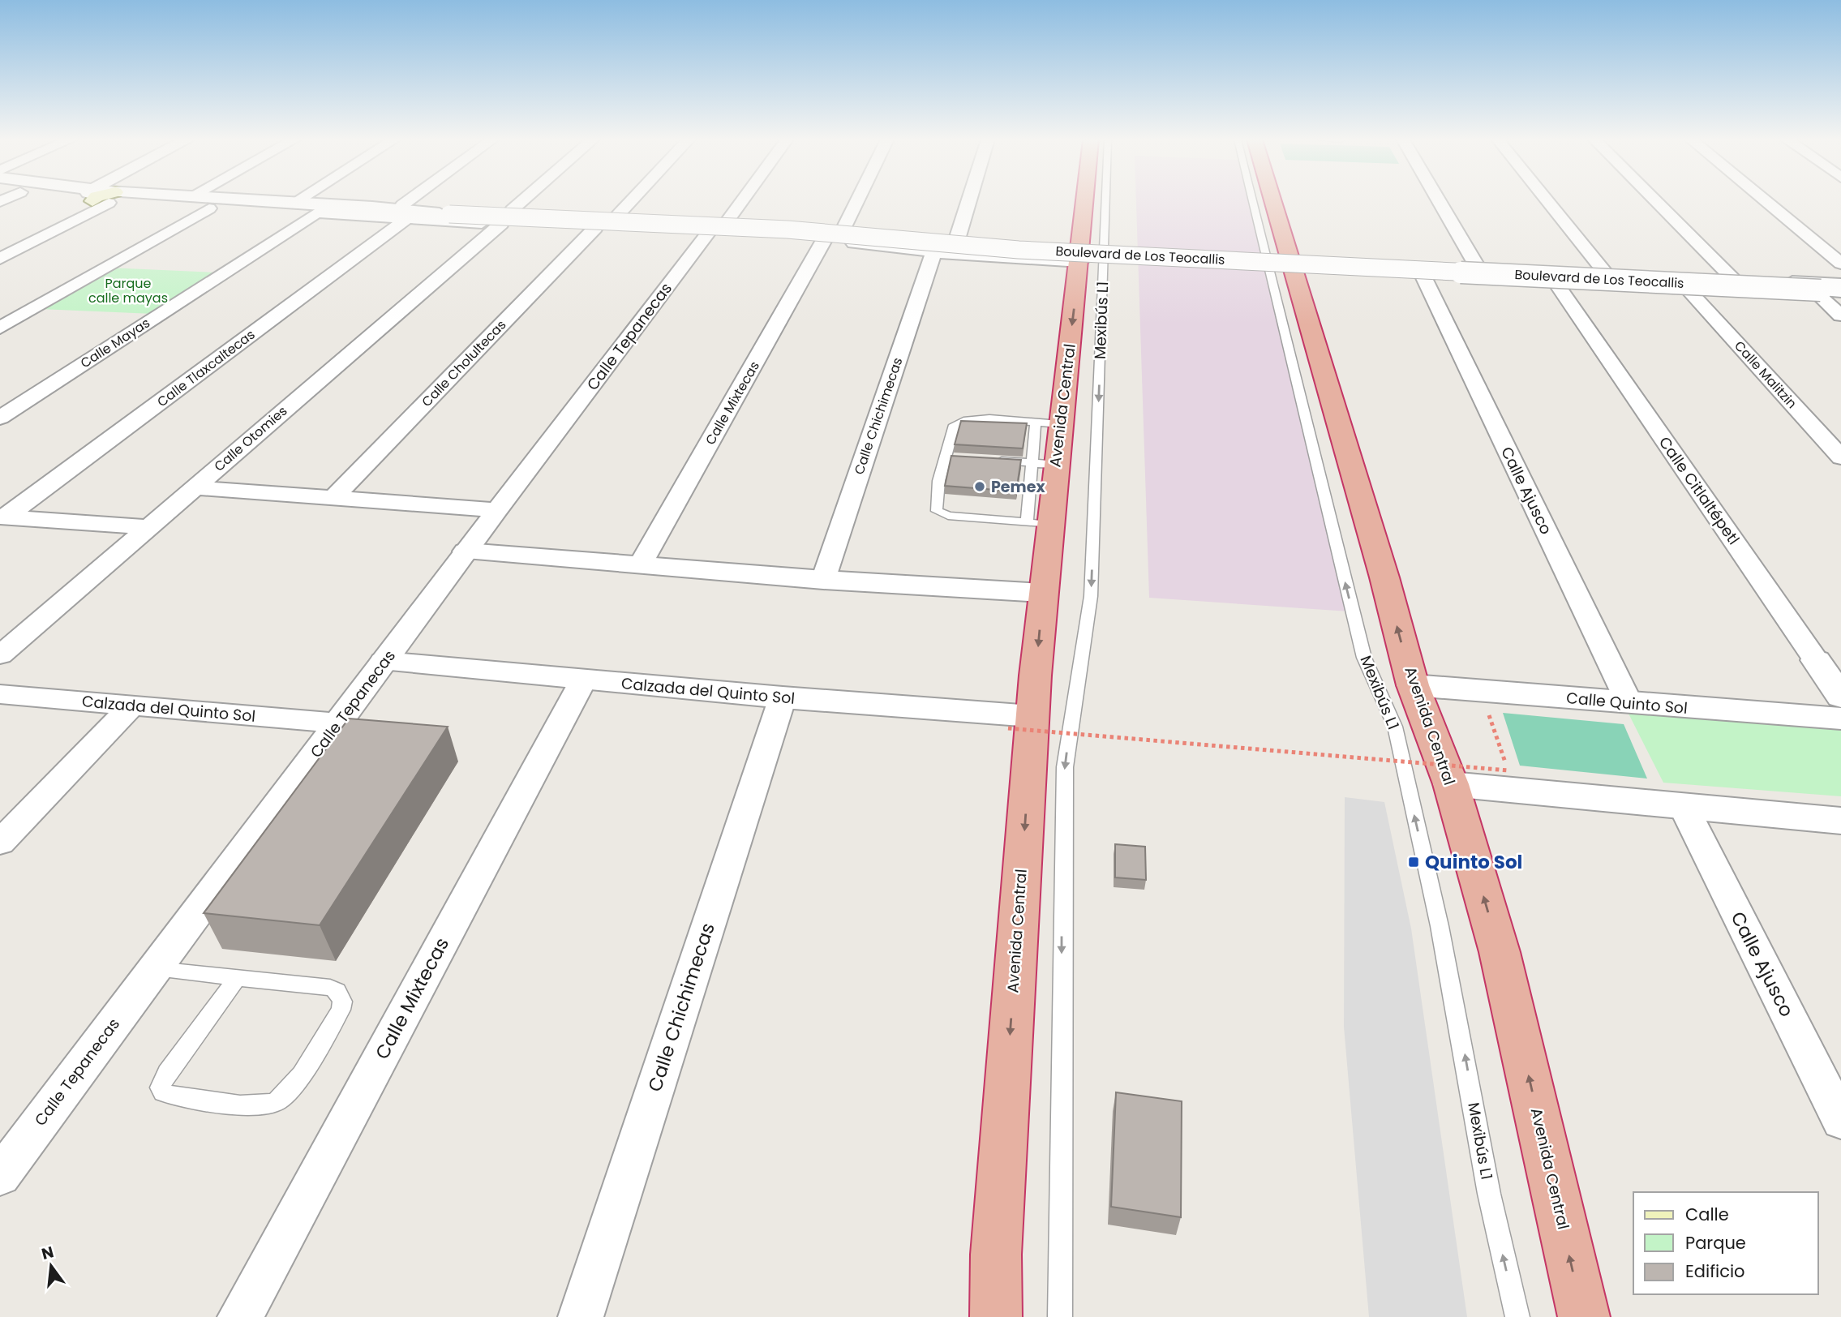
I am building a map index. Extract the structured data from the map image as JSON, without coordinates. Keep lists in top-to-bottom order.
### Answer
{
  "streets": {
    "highway": ["Avenida Central"],
    "street": [
      "Boulevard de Los Teocallis",
      "Calle Tepanecas",
      "Calle Mayas",
      "Calle Cholultecas",
      "Calle Tlaxcaltecas",
      "Calle Malitzin",
      "Calle Mixtecas",
      "Calle Chichimecas",
      "Calle Otomies",
      "Calle Ajusco",
      "Calle Citlaltépetl",
      "Calzada del Quinto Sol",
      "Calle Quinto Sol"
    ],
    "lane": ["Mexibús L1"]
  },
  "crossings": [
    ["Boulevard de Los Teocallis", "Calle Tepanecas"],
    ["Boulevard de Los Teocallis", "Calle Mayas"],
    ["Boulevard de Los Teocallis", "Calle Cholultecas"],
    ["Boulevard de Los Teocallis", "Calle Tlaxcaltecas"],
    ["Boulevard de Los Teocallis", "Calle Malitzin"],
    ["Boulevard de Los Teocallis", "Calle Mixtecas"],
    ["Boulevard de Los Teocallis", "Avenida Central"],
    ["Boulevard de Los Teocallis", "Calle Chichimecas"],
    ["Boulevard de Los Teocallis", "Calle Otomies"],
    ["Boulevard de Los Teocallis", "Calle Ajusco"],
    ["Boulevard de Los Teocallis", "Calle Citlaltépetl"],
    ["Calle Tepanecas", "Calzada del Quinto Sol"],
    ["Calle Mixtecas", "Calzada del Quinto Sol"],
    ["Avenida Central", "Calzada del Quinto Sol"],
    ["Avenida Central", "Calle Quinto Sol"],
    ["Calle Chichimecas", "Calzada del Quinto Sol"],
    ["Calle Ajusco", "Calle Quinto Sol"]
  ],
  "parks": ["Parque calle mayas"],
  "places": {
    "other": ["Pemex"],
    "transit": ["Quinto Sol"]
  },
  "legend": ["Calle", "Parque", "Edificio"],
  "north": "top"
}
